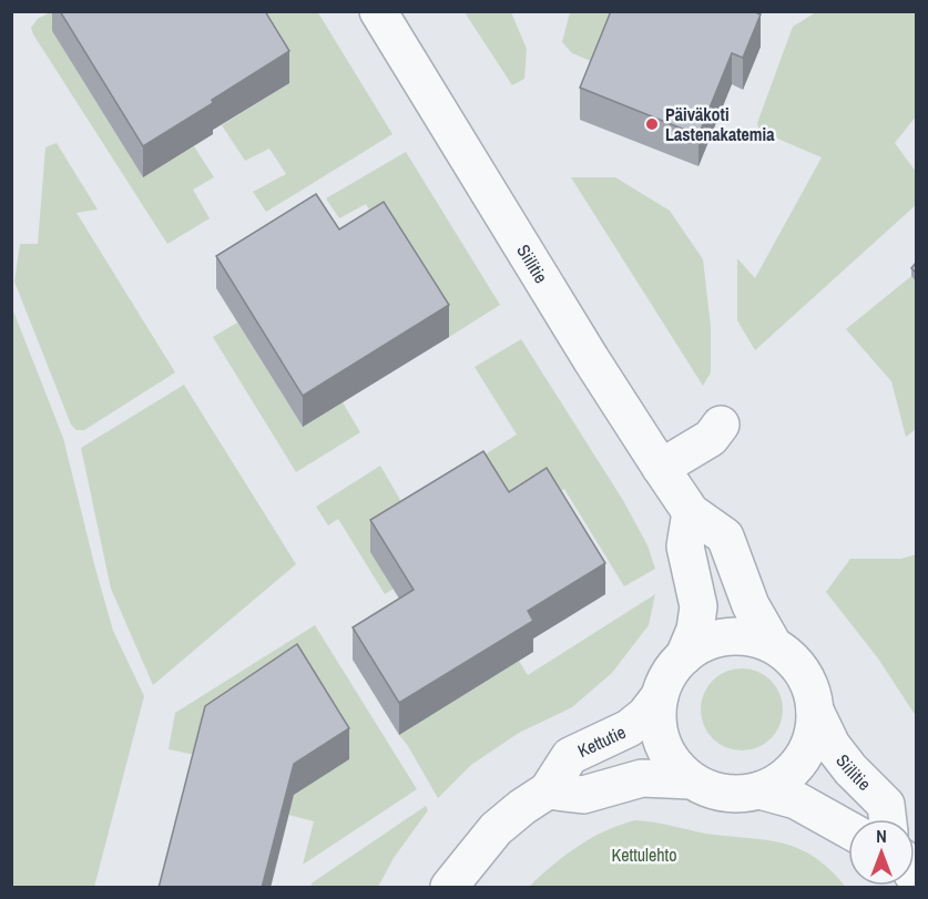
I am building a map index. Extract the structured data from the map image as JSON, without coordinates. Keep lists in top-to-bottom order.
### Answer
{
  "streets": {
    "street": ["Siilitie", "Kettutie"]
  },
  "crossings": [
    ["Siilitie", "Kettutie"]
  ],
  "parks": ["Kettulehto"],
  "places": ["Päiväkoti Lastenakatemia"],
  "north": "top"
}
